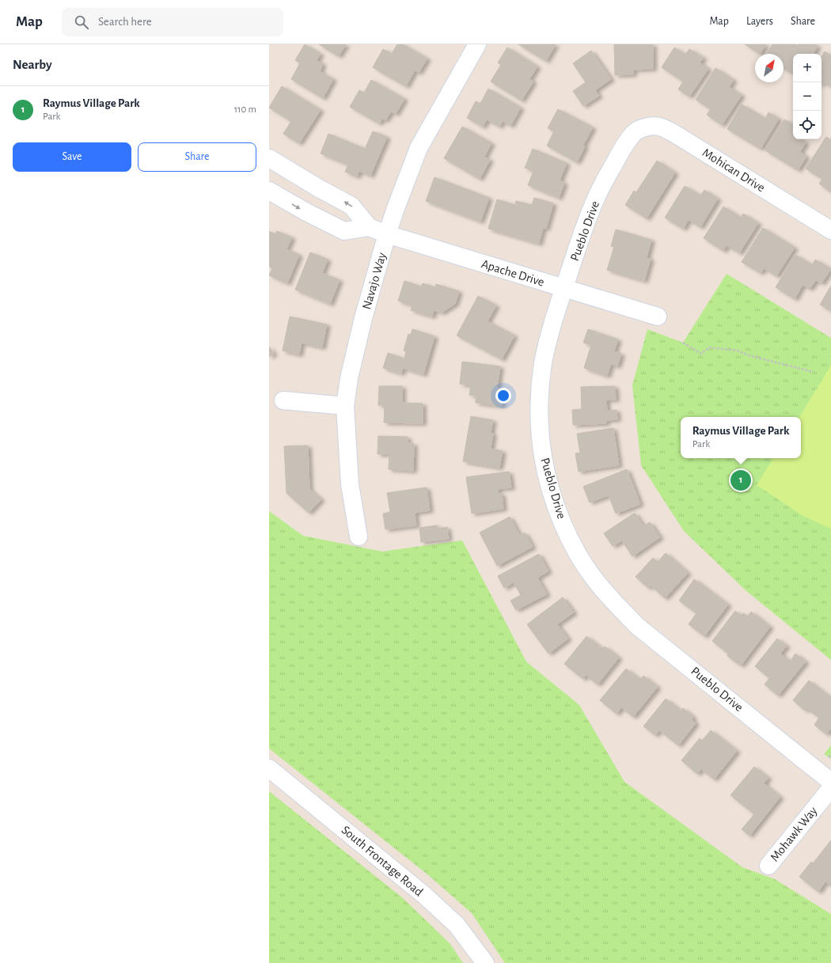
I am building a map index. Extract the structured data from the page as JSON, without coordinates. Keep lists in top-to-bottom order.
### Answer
{
  "streets": {
    "street": [
      "Mohican Drive",
      "Pueblo Drive",
      "Apache Drive",
      "Navajo Way",
      "Mohawk Way",
      "South Frontage Road"
    ]
  },
  "crossings": [
    ["Mohican Drive", "Pueblo Drive"],
    ["Pueblo Drive", "Apache Drive"],
    ["Apache Drive", "Navajo Way"]
  ],
  "north": "top right",
  "page": {
    "header": "Map",
    "search": "Search here",
    "nav": ["Map", "Layers", "Share"],
    "heading": "Nearby",
    "map_buttons": ["+", "−"],
    "list": [
      {
        "mark": "1",
        "name": "Raymus Village Park",
        "note": "Park",
        "value": "110 m"
      }
    ],
    "buttons": ["Save", "Share"],
    "popup": ["Raymus Village Park", "Park"],
    "pins": "1"
  }
}
